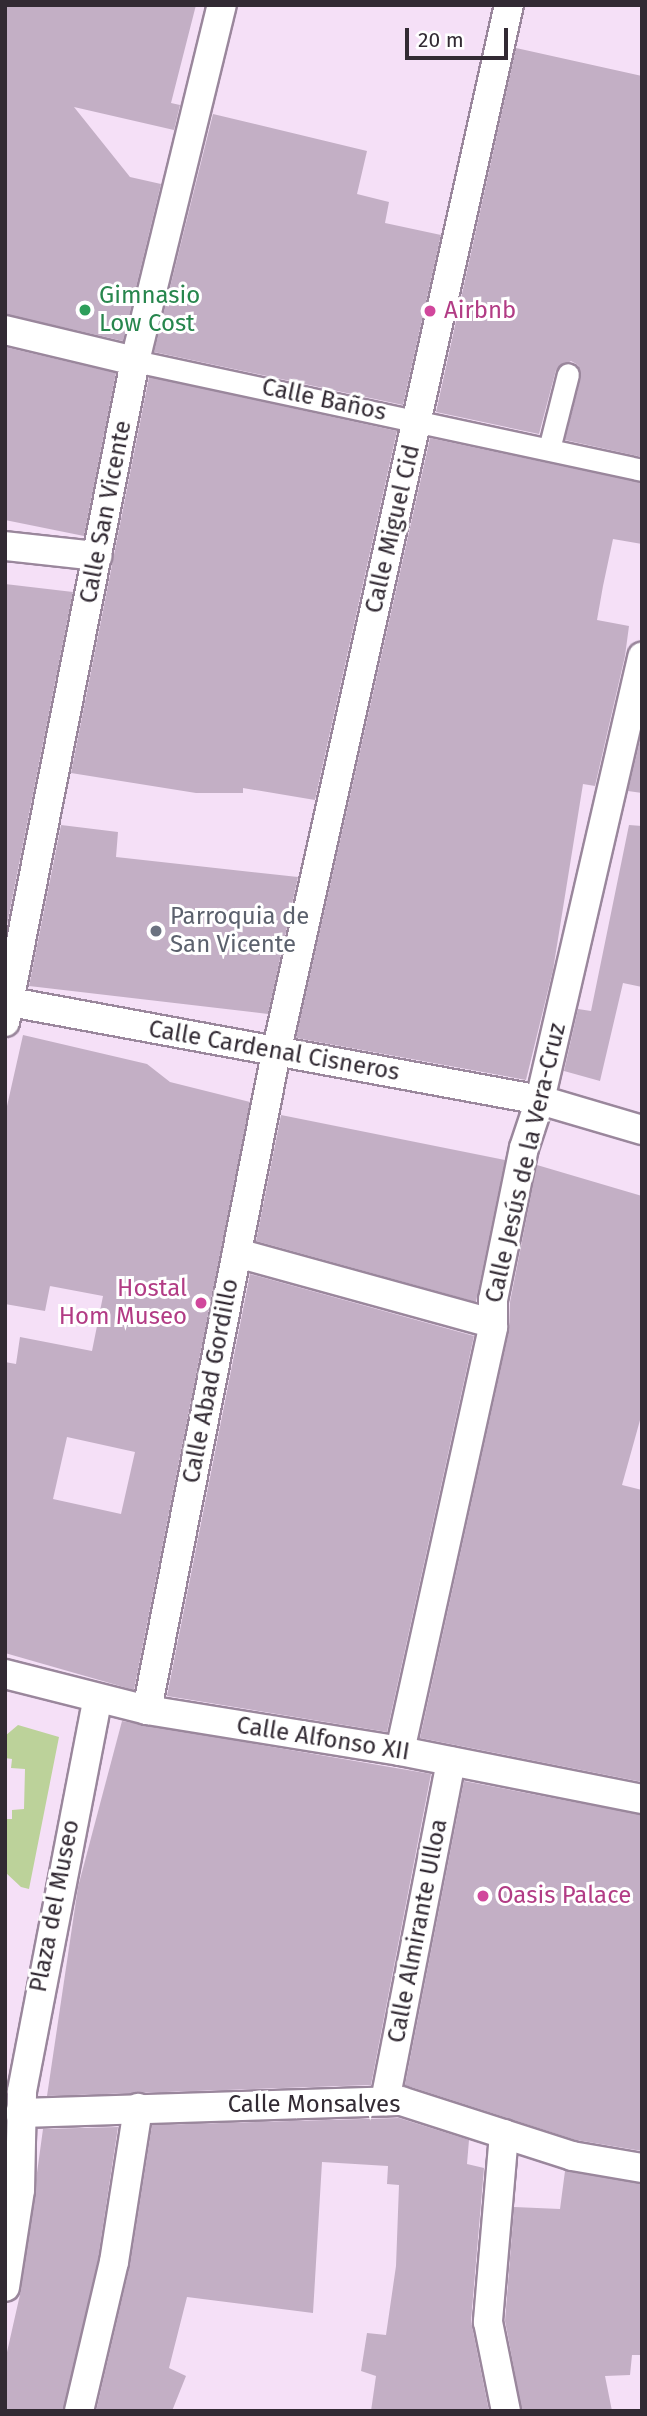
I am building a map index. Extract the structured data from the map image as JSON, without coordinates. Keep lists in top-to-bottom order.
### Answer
{
  "streets": {
    "street": [
      "Calle Baños",
      "Calle San Vicente",
      "Calle Miguel Cid",
      "Calle Cardenal Cisneros",
      "Calle Jesús de la Vera-Cruz",
      "Calle Abad Gordillo",
      "Calle Alfonso XII",
      "Plaza del Museo",
      "Calle Almirante Ulloa",
      "Calle Monsalves"
    ]
  },
  "crossings": [
    ["Calle Baños", "Calle San Vicente"],
    ["Calle Baños", "Calle Miguel Cid"],
    ["Calle San Vicente", "Calle Cardenal Cisneros"],
    ["Calle Miguel Cid", "Calle Cardenal Cisneros"],
    ["Calle Miguel Cid", "Calle Abad Gordillo"],
    ["Calle Cardenal Cisneros", "Calle Jesús de la Vera-Cruz"],
    ["Calle Cardenal Cisneros", "Calle Abad Gordillo"],
    ["Calle Jesús de la Vera-Cruz", "Calle Alfonso XII"],
    ["Calle Abad Gordillo", "Calle Alfonso XII"],
    ["Calle Alfonso XII", "Plaza del Museo"],
    ["Calle Alfonso XII", "Calle Almirante Ulloa"],
    ["Plaza del Museo", "Calle Monsalves"],
    ["Calle Almirante Ulloa", "Calle Monsalves"]
  ],
  "places": [
    "Gimnasio Low Cost",
    "Airbnb",
    "Parroquia de San Vicente",
    "Hostal Hom Museo",
    "Oasis Palace"
  ],
  "scale_bar": "20 m"
}
